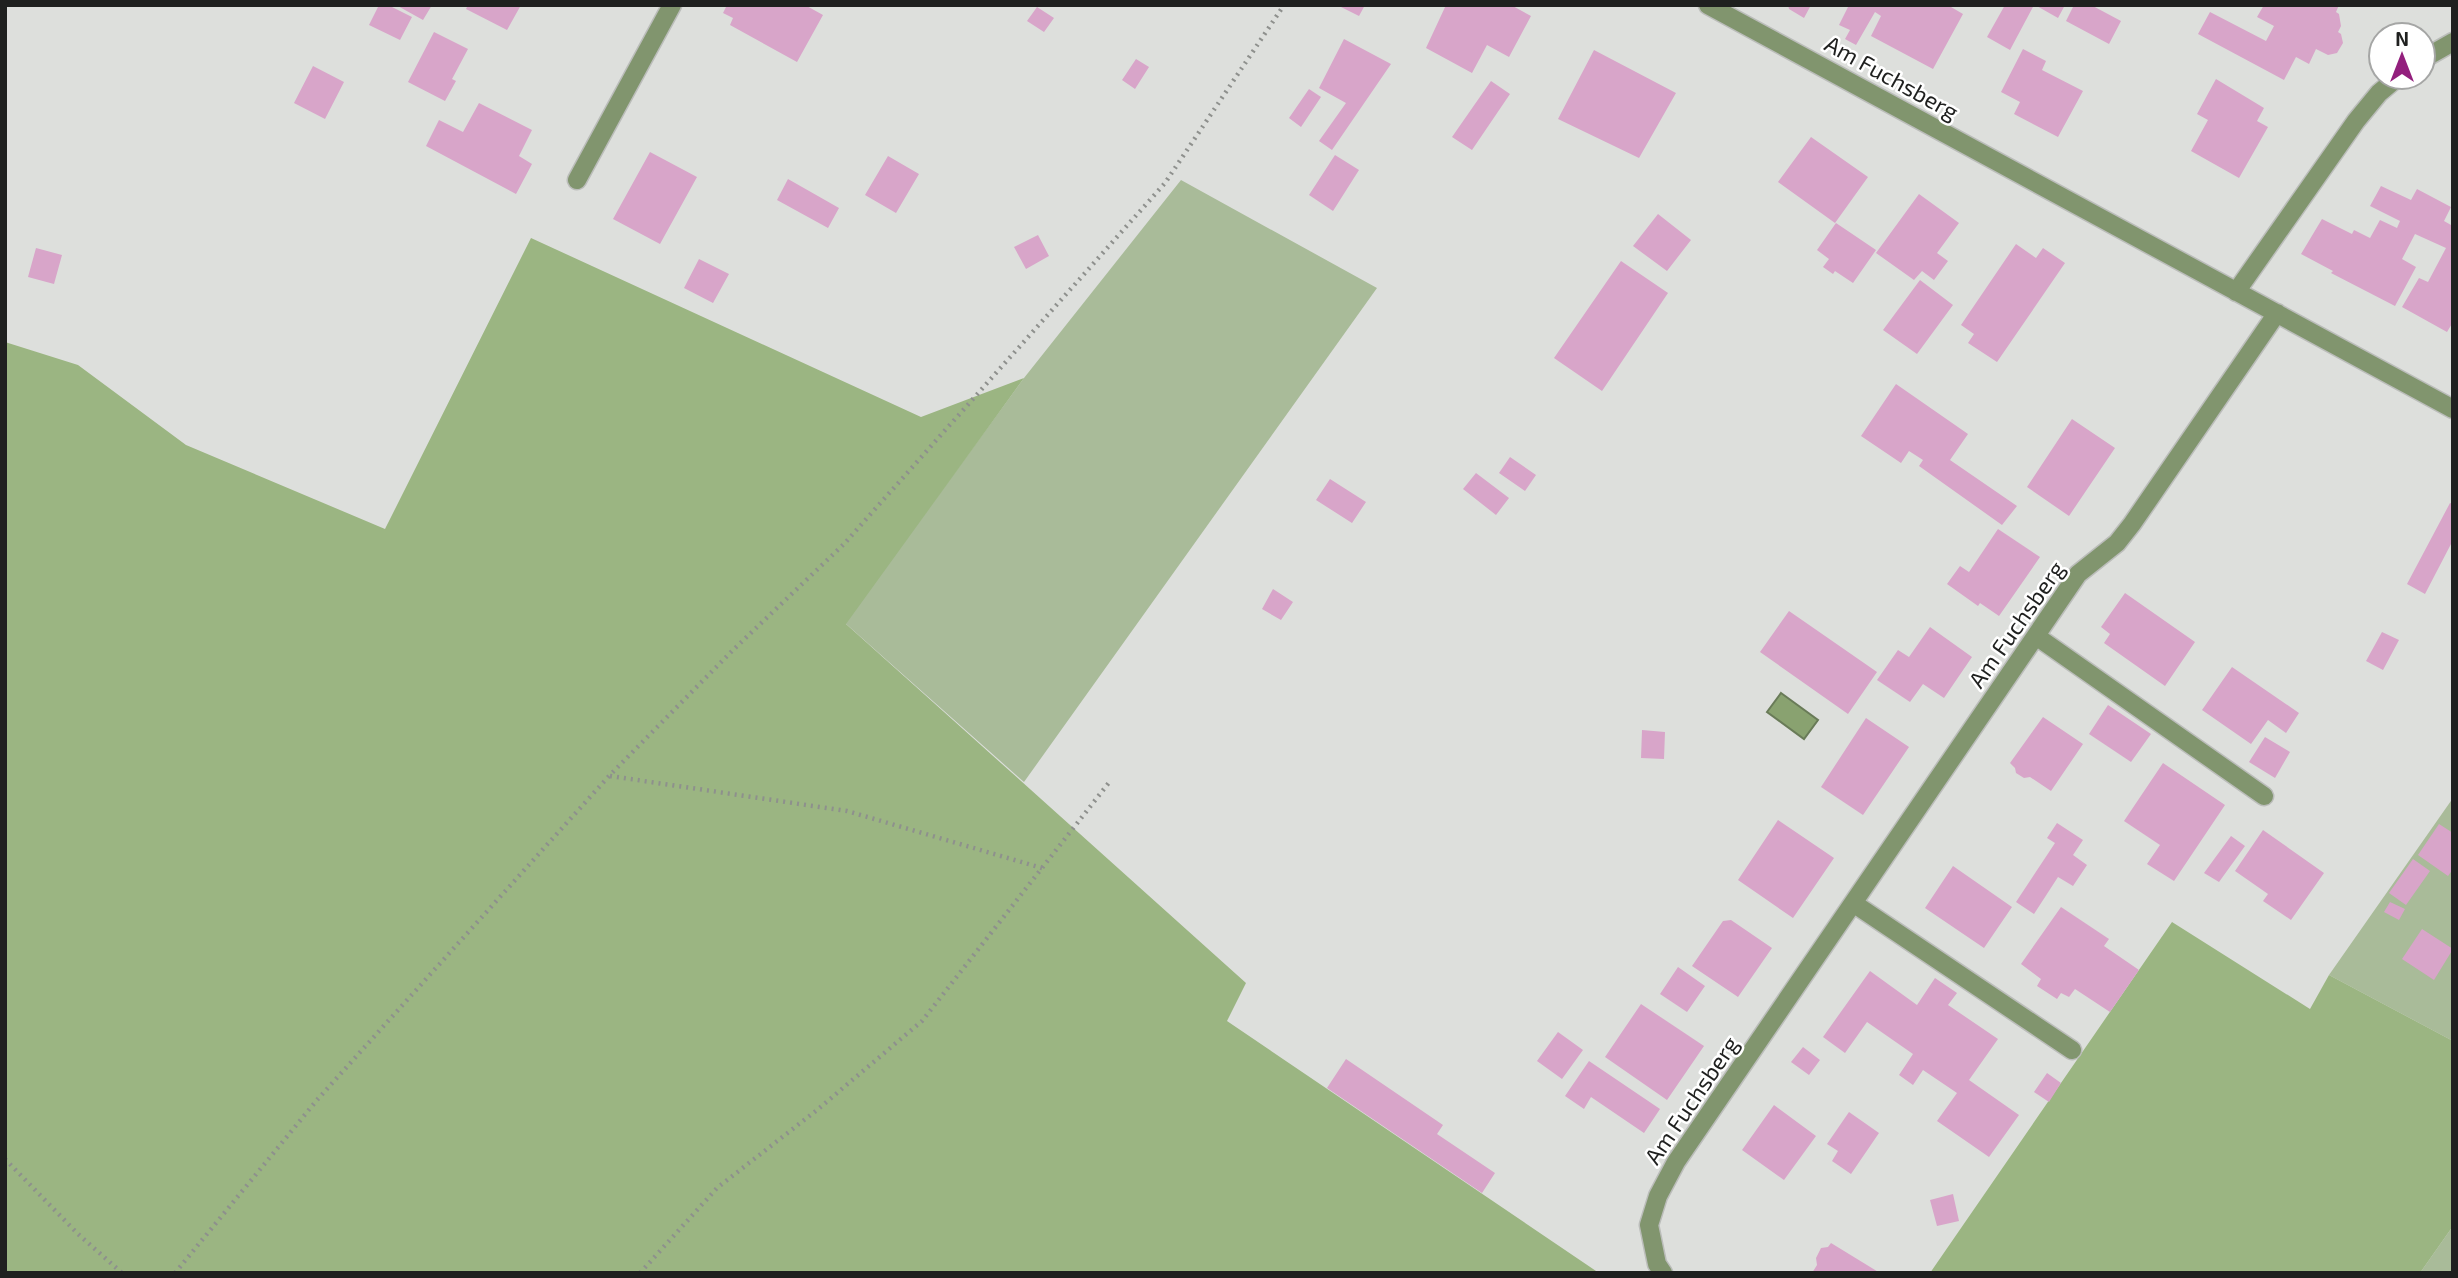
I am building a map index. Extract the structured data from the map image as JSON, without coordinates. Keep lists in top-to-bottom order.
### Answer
{
  "streets": {
    "street": ["Am Fuchsberg"]
  },
  "north": "top"
}
